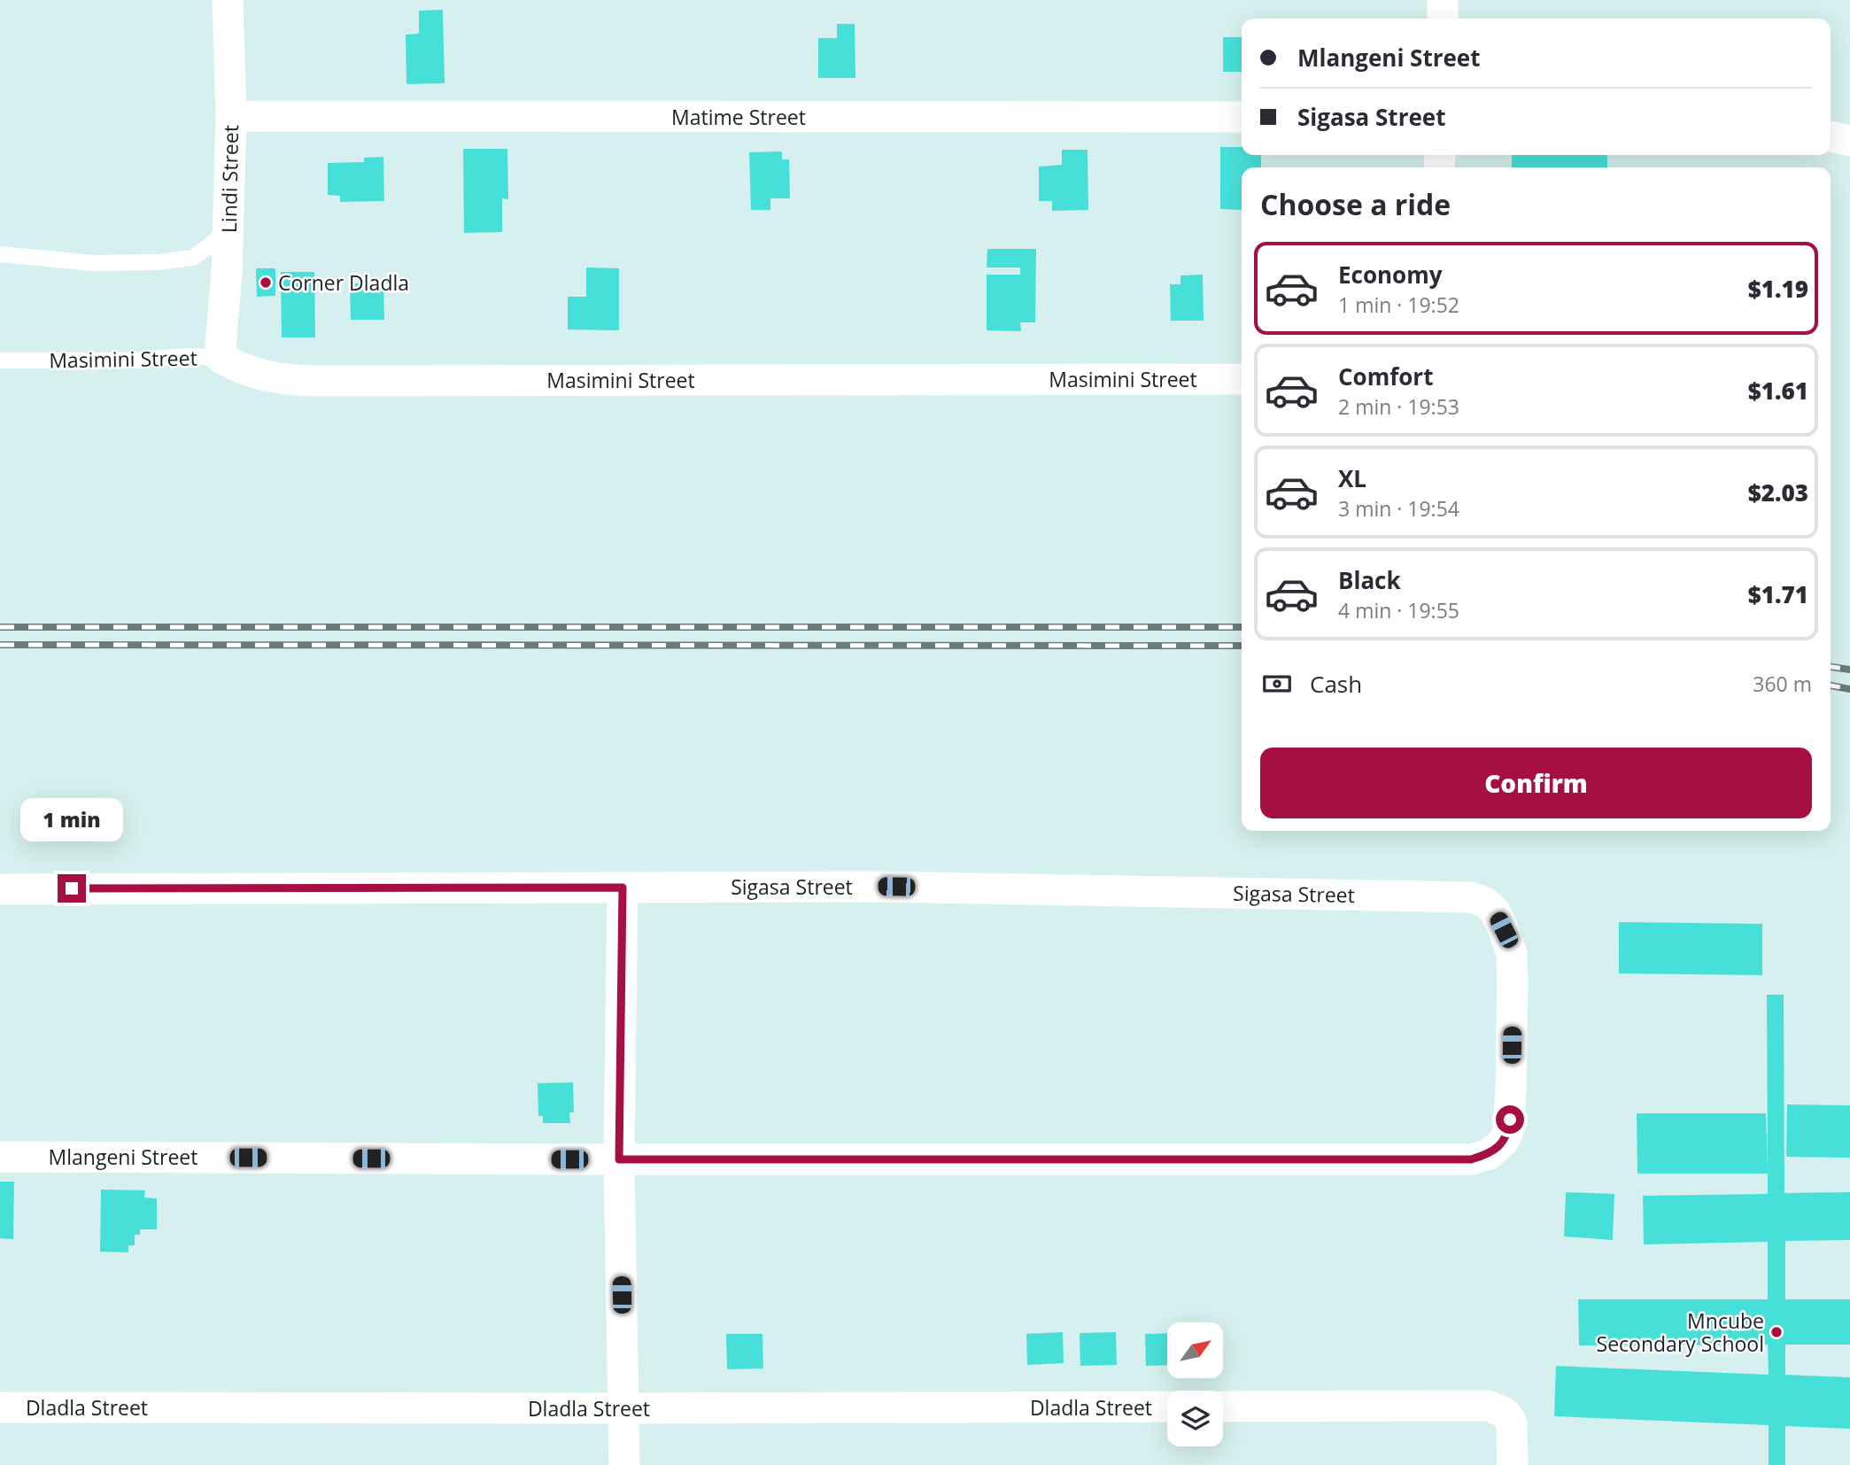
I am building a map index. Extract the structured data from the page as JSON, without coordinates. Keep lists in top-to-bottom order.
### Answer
{
  "streets": {
    "street": [
      "Matime Street",
      "Lindi Street",
      "Masimini Street",
      "Sigasa Street",
      "Mlangeni Street",
      "Dladla Street"
    ]
  },
  "crossings": [
    ["Matime Street", "Lindi Street"],
    ["Lindi Street", "Masimini Street"],
    ["Sigasa Street", "Mlangeni Street"]
  ],
  "places": ["Corner Dladla", "Mncube Secondary School"],
  "north": "top right",
  "page": {
    "banner": ["Mlangeni Street", "Sigasa Street"],
    "heading": "Choose a ride",
    "list": [
      {
        "name": "Economy",
        "note": "1 min · 19:52",
        "value": "$1.19"
      },
      {
        "name": "Comfort",
        "note": "2 min · 19:53",
        "value": "$1.61"
      },
      {
        "name": "XL",
        "note": "3 min · 19:54",
        "value": "$2.03"
      },
      {
        "name": "Black",
        "note": "4 min · 19:55",
        "value": "$1.71"
      }
    ],
    "pay": ["Cash", "360 m"],
    "buttons": "Confirm",
    "bubble": "1 min"
  }
}
